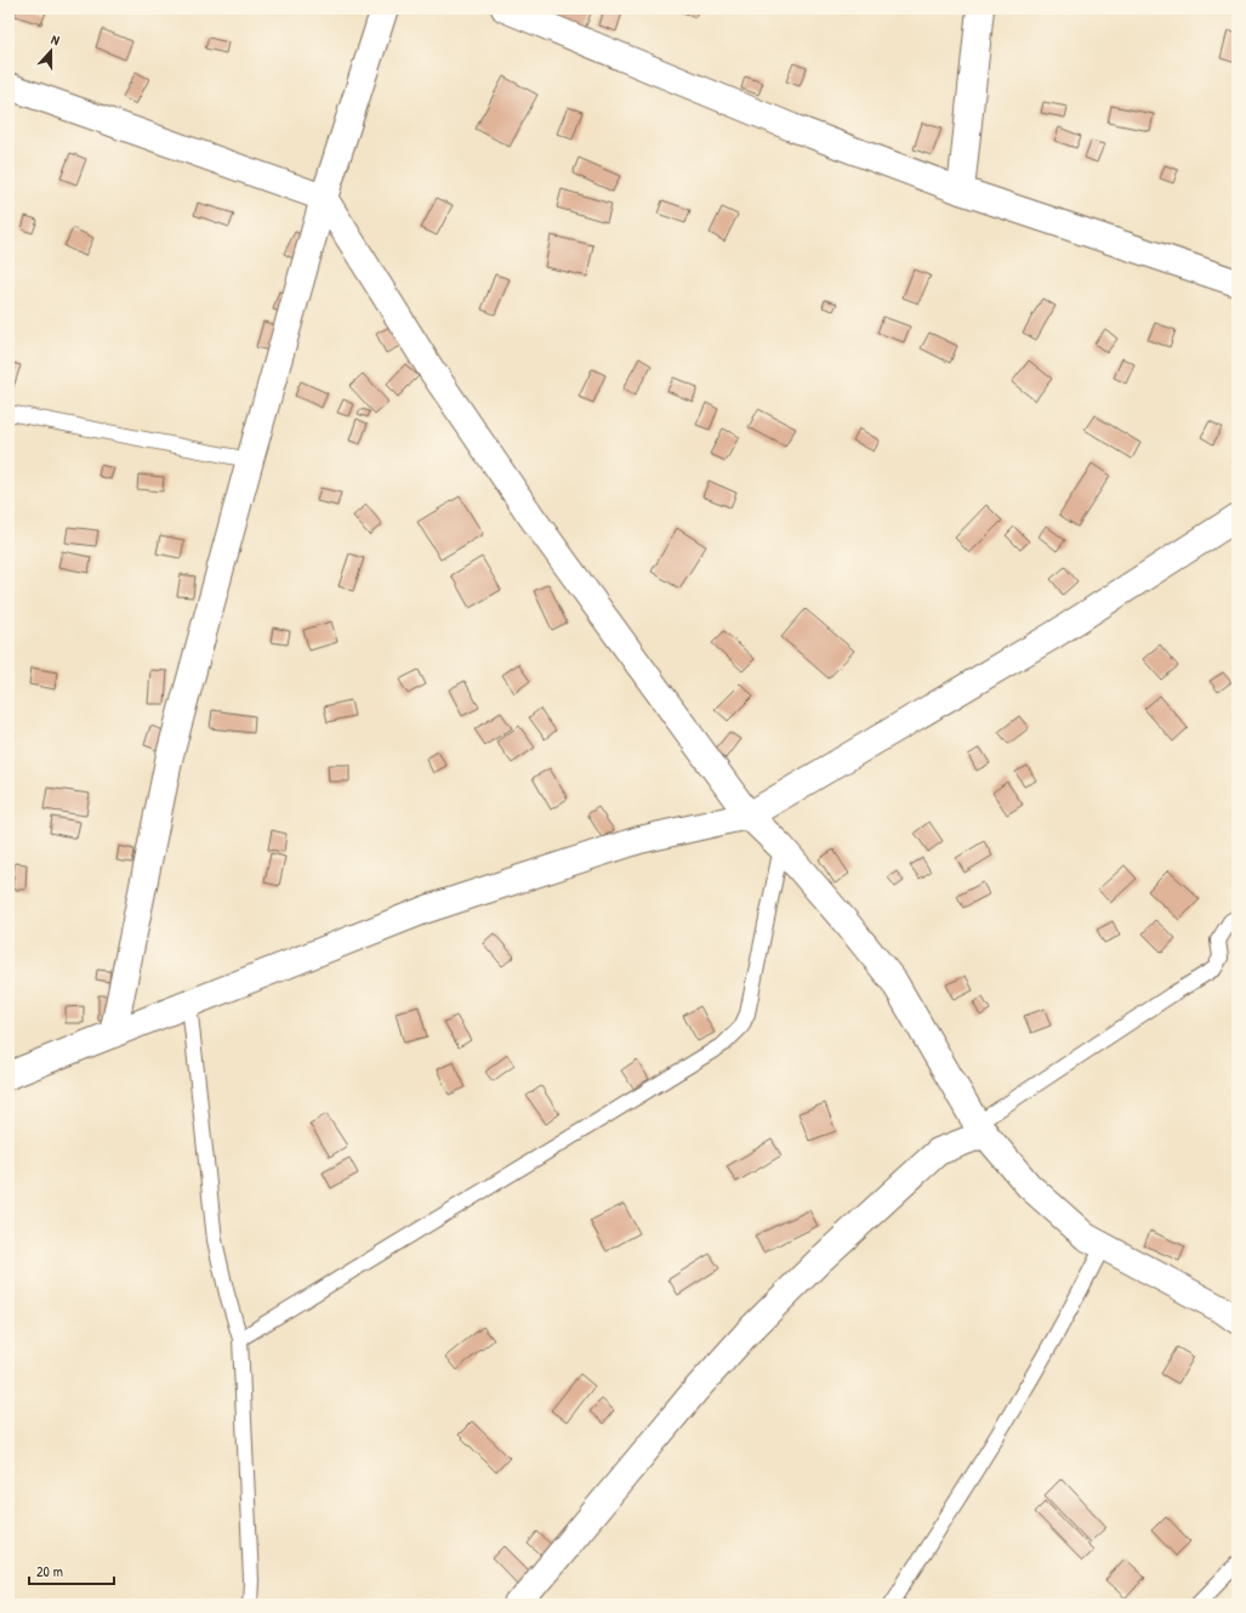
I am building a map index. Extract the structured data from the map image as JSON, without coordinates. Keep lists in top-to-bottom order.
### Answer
{
  "scale_bar": "20 m",
  "north": "top"
}
